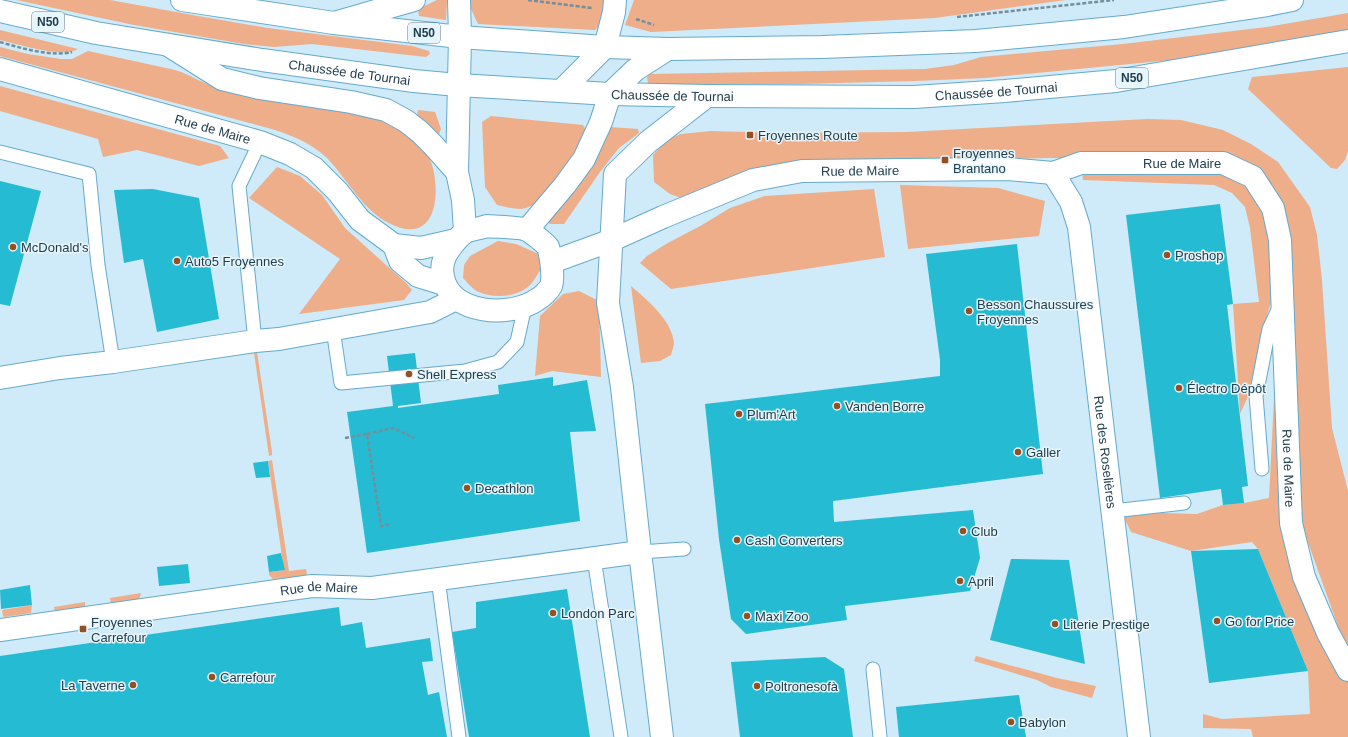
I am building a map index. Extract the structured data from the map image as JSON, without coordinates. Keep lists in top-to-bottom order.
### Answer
{
  "streets": {
    "street": [
      "N50",
      "Chaussée de Tournai",
      "Rue de Maire",
      "Rue des Roselières"
    ]
  },
  "crossings": [
    ["Rue de Maire", "Rue des Roselières"]
  ],
  "places": {
    "transit": ["Froyennes Route", "Froyennes Brantano", "Froyennes Carrefour"],
    "other": [
      "McDonald's",
      "Proshop",
      "Auto5 Froyennes",
      "Besson Chaussures Froyennes",
      "Shell Express",
      "Électro Dépôt",
      "Vanden Borre",
      "Plum'Art",
      "Galler",
      "Decathlon",
      "Club",
      "Cash Converters",
      "April",
      "London Parc",
      "Maxi Zoo",
      "Go for Price",
      "Literie Prestige",
      "Carrefour",
      "La Taverne",
      "Poltronesofà",
      "Babylon"
    ]
  }
}
